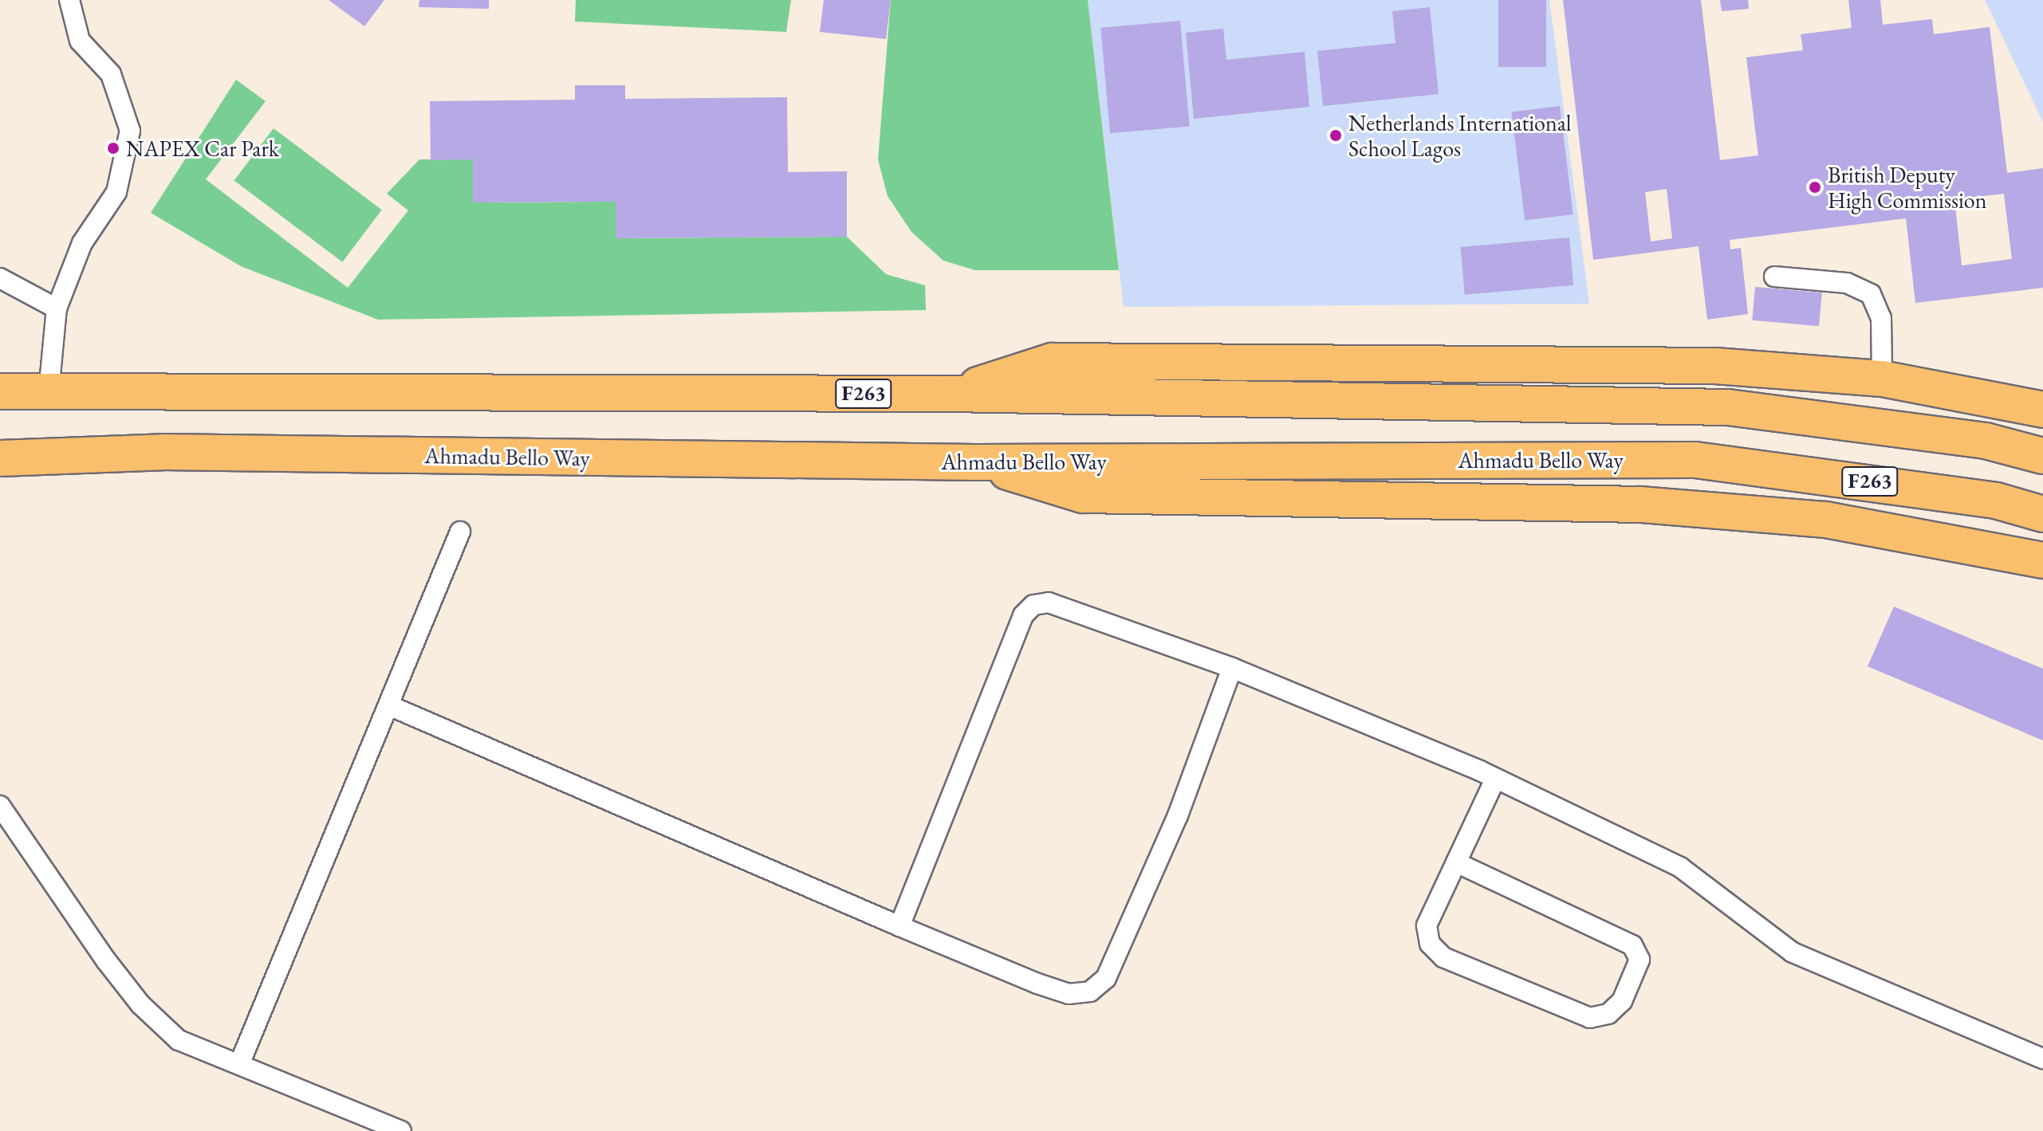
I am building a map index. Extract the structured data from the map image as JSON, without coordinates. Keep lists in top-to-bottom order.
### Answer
{
  "streets": {
    "highway": ["F263", "Ahmadu Bello Way"]
  },
  "places": ["Netherlands International School Lagos", "NAPEX Car Park", "British Deputy High Commission"]
}
